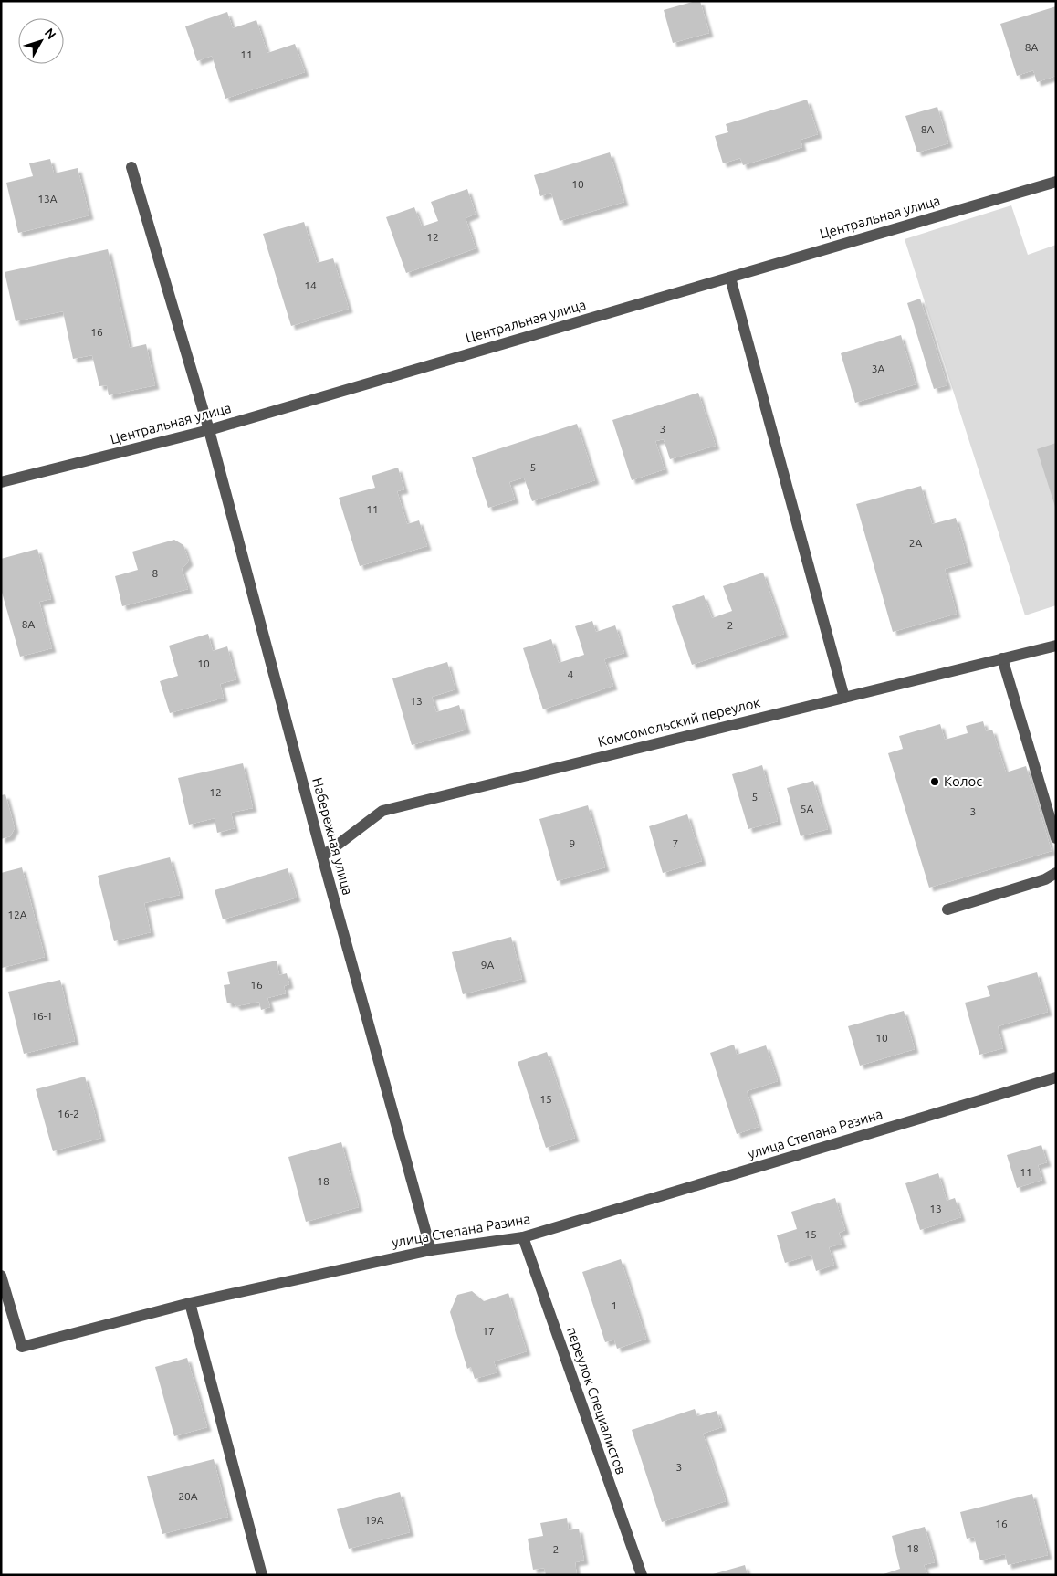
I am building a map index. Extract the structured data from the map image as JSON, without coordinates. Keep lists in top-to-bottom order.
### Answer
{
  "streets": {
    "street": [
      "Центральная улица",
      "Комсомольский переулок",
      "Набережная улица",
      "улица Степана Разина",
      "переулок Специалистов"
    ]
  },
  "crossings": [
    ["Центральная улица", "Набережная улица"],
    ["Комсомольский переулок", "Набережная улица"],
    ["Набережная улица", "улица Степана Разина"],
    ["улица Степана Разина", "переулок Специалистов"]
  ],
  "places": ["Колос"],
  "house_numbers": [
    "8А",
    "11",
    "8А",
    "10",
    "13А",
    "12",
    "14",
    "16",
    "3А",
    "3",
    "5",
    "11",
    "2А",
    "8",
    "8А",
    "2",
    "10",
    "4",
    "13",
    "12",
    "5",
    "5А",
    "3",
    "9",
    "7",
    "12А",
    "9А",
    "16",
    "16-1",
    "10",
    "15",
    "16-2",
    "11",
    "18",
    "13",
    "15",
    "1",
    "17",
    "3",
    "20А",
    "19А",
    "16",
    "18",
    "2"
  ],
  "north": "top right"
}
